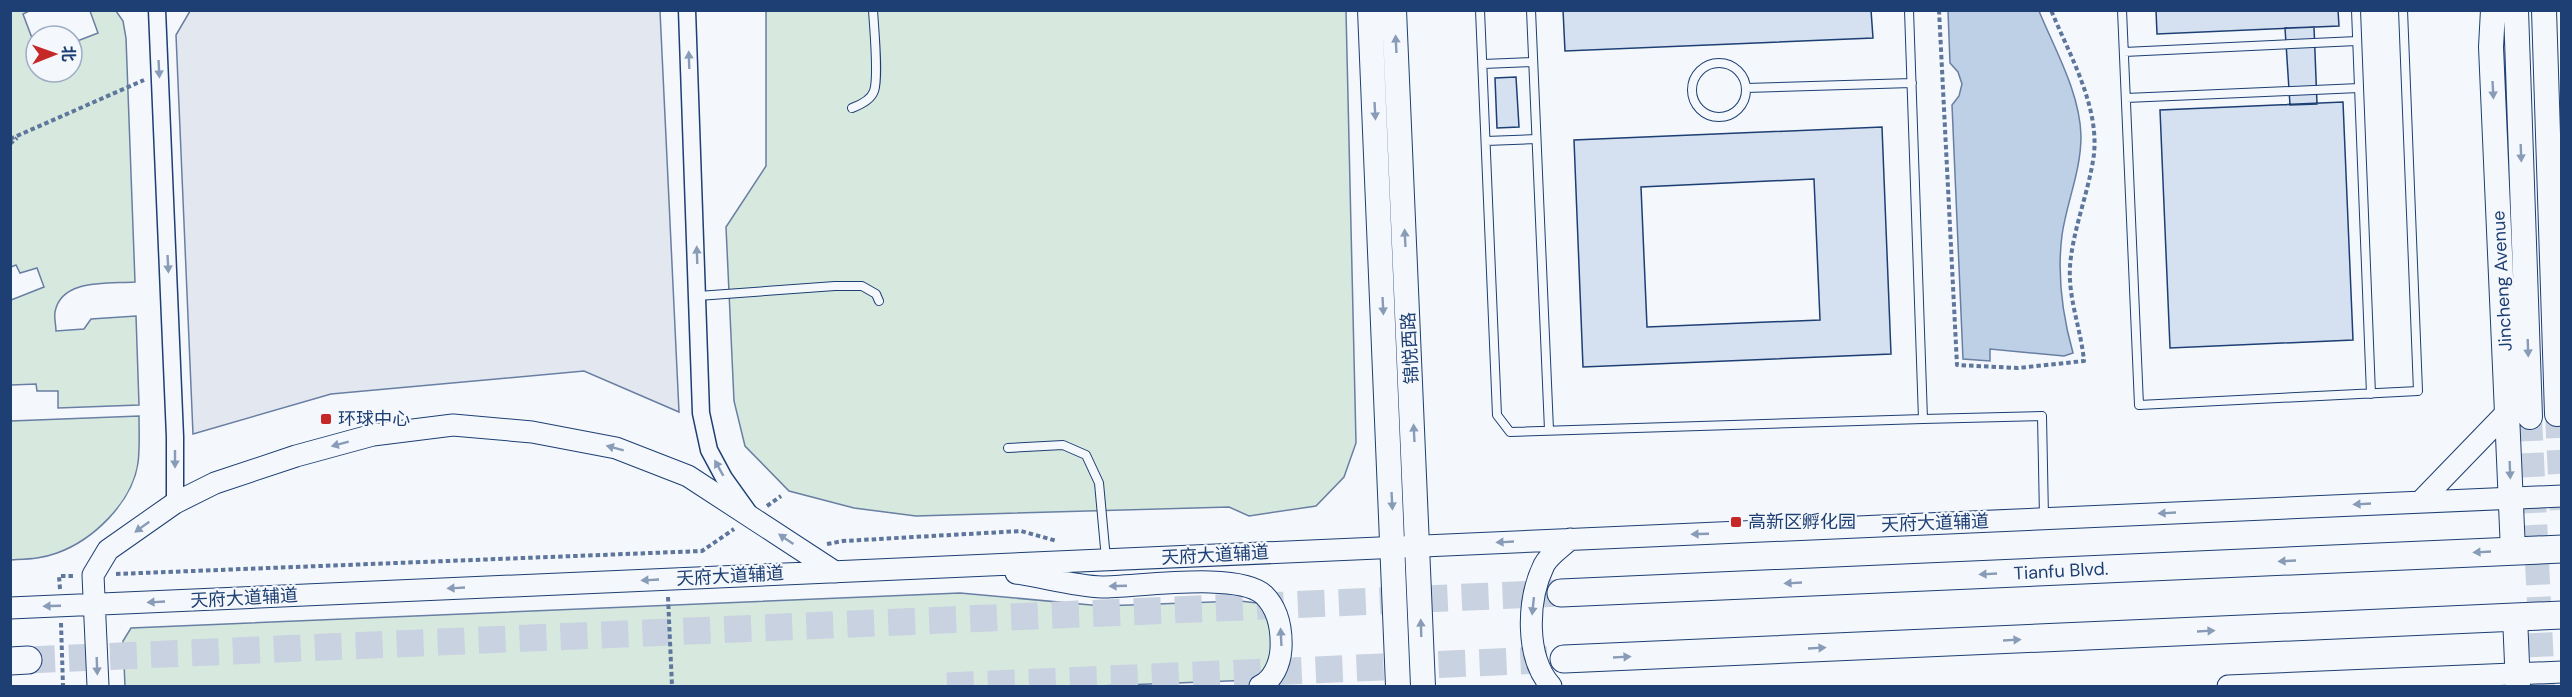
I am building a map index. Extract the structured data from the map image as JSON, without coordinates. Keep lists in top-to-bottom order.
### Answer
{
  "streets": {
    "main road": ["Jincheng Avenue", "锦悦西路", "Tianfu Blvd."],
    "street": ["天府大道辅道"]
  },
  "crossings": [
    ["Jincheng Avenue", "天府大道辅道"],
    ["Jincheng Avenue", "Tianfu Blvd."],
    ["锦悦西路", "天府大道辅道"]
  ],
  "places": {
    "transit": ["环球中心", "高新区孵化园"]
  },
  "north": "right"
}
